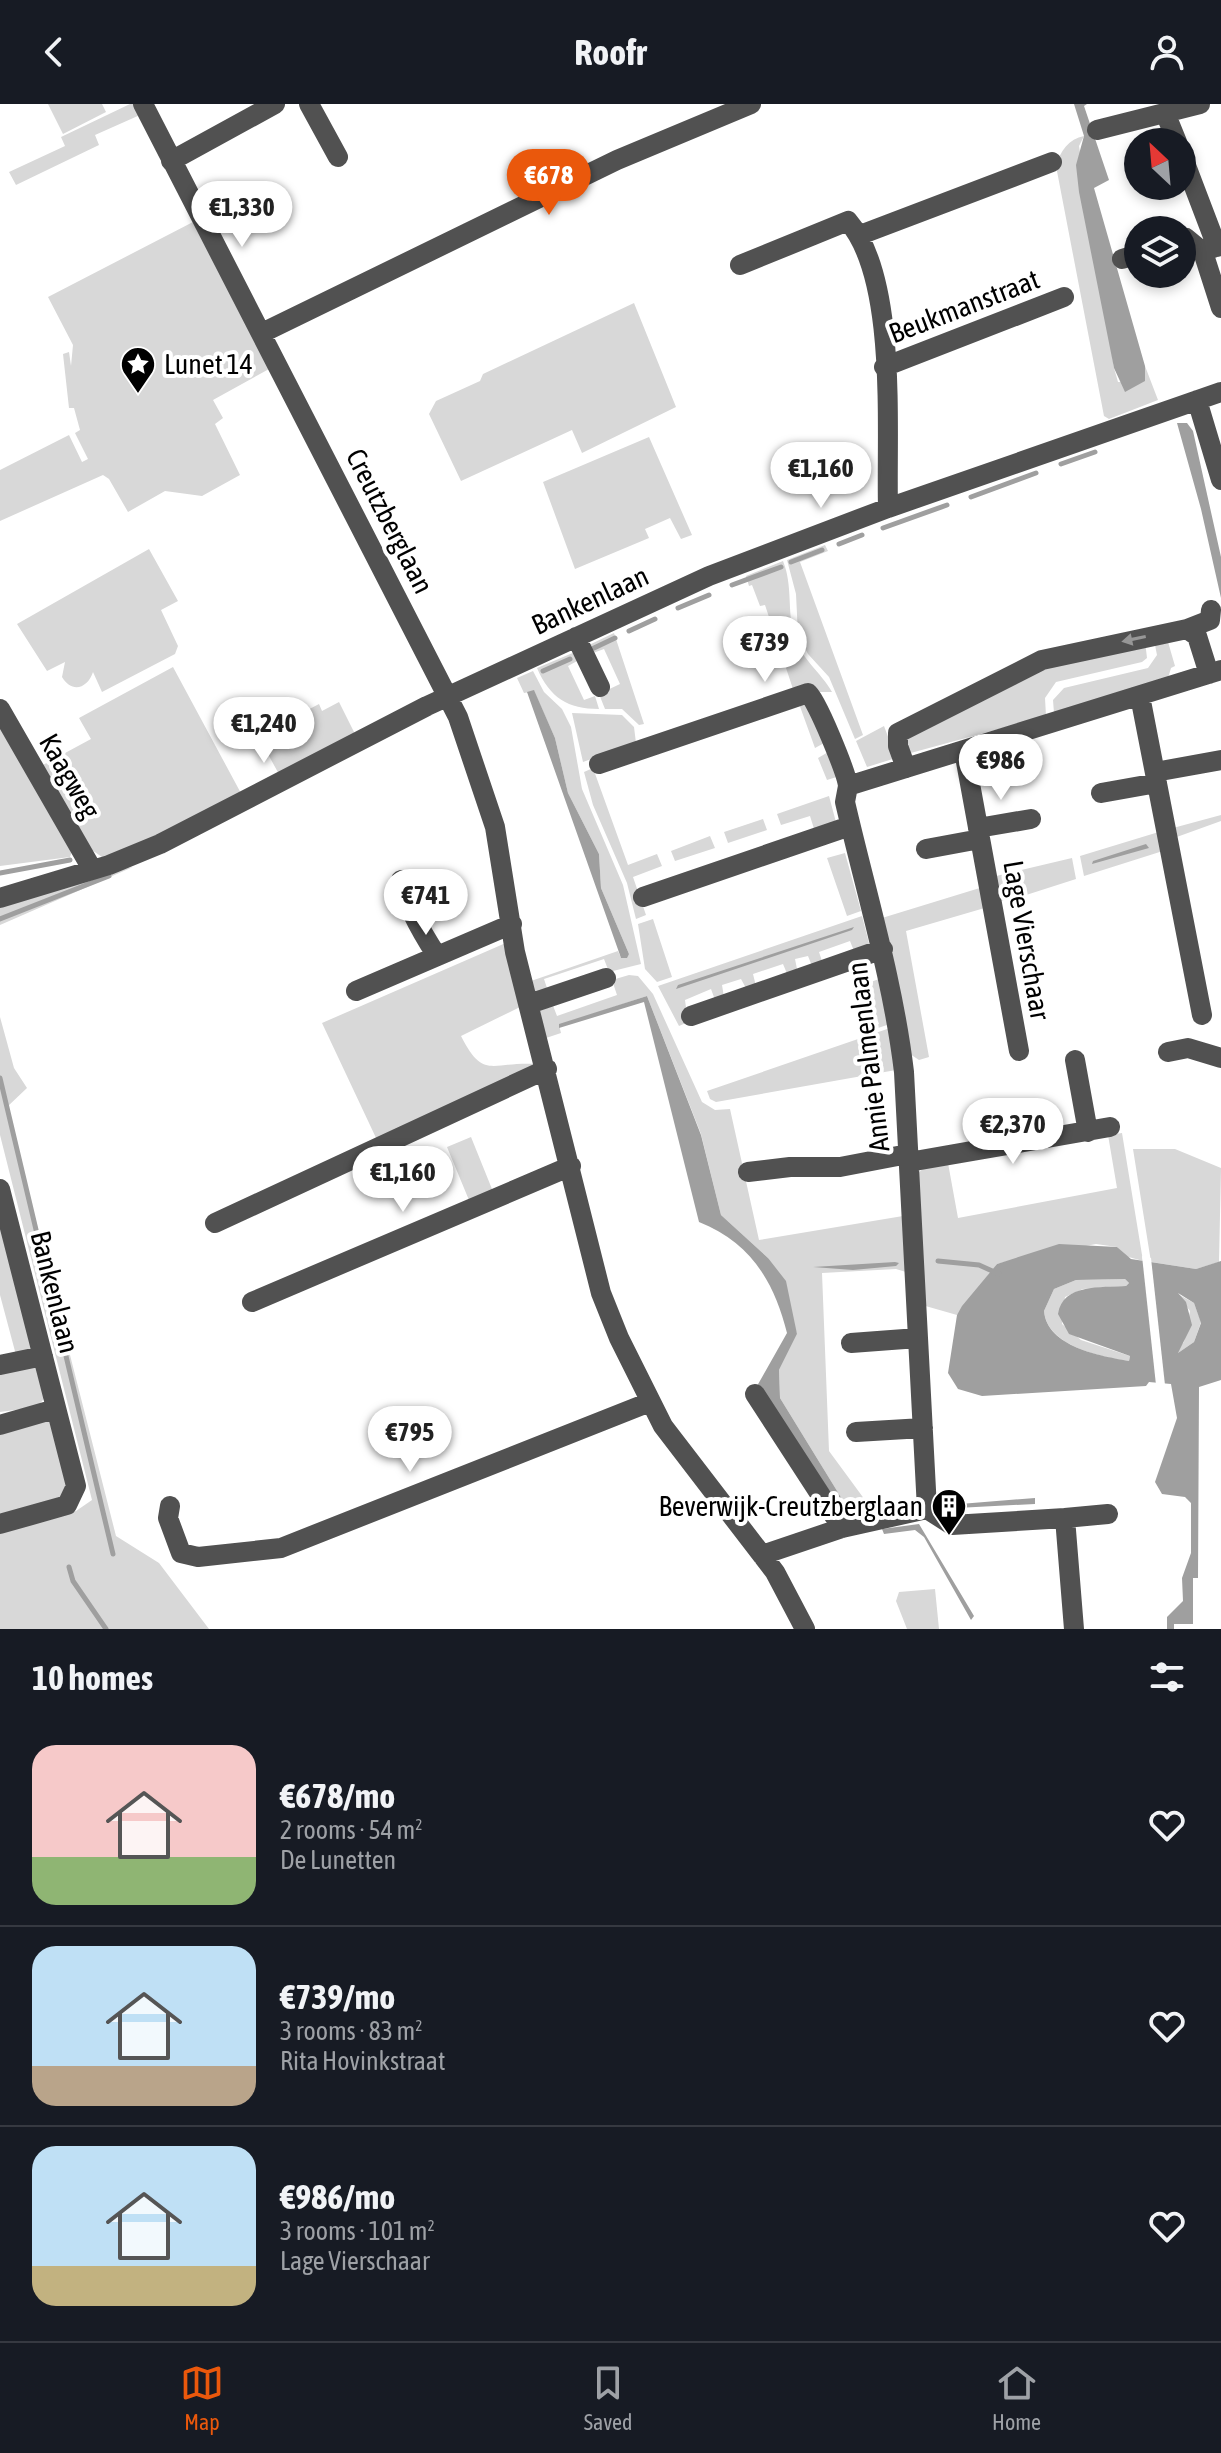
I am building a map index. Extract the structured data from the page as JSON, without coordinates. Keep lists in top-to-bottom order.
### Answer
{
  "streets": {
    "street": [
      "Beukmanstraat",
      "Creutzberglaan",
      "Bankenlaan",
      "Kaagweg",
      "Lage Vierschaar",
      "Annie Palmenlaan"
    ]
  },
  "crossings": [
    ["Creutzberglaan", "Bankenlaan"],
    ["Bankenlaan", "Kaagweg"]
  ],
  "places": {
    "place": ["Lunet 14"],
    "building": ["Beverwijk-Creutzberglaan"]
  },
  "north": "top left",
  "page": {
    "header": "Roofr",
    "price": [
      "€678",
      "€1,330",
      "€1,160",
      "€739",
      "€1,240",
      "€986",
      "€741",
      "€2,370",
      "€1,160",
      "€795"
    ],
    "heading": "10 homes",
    "list": [
      {
        "name": "€678/mo",
        "note": "2 rooms · 54 m² · De Lunetten"
      },
      {
        "name": "€739/mo",
        "note": "3 rooms · 83 m² · Rita Hovinkstraat"
      },
      {
        "name": "€986/mo",
        "note": "3 rooms · 101 m² · Lage Vierschaar"
      }
    ],
    "tabs": ["Map", "Saved", "Home"]
  }
}
